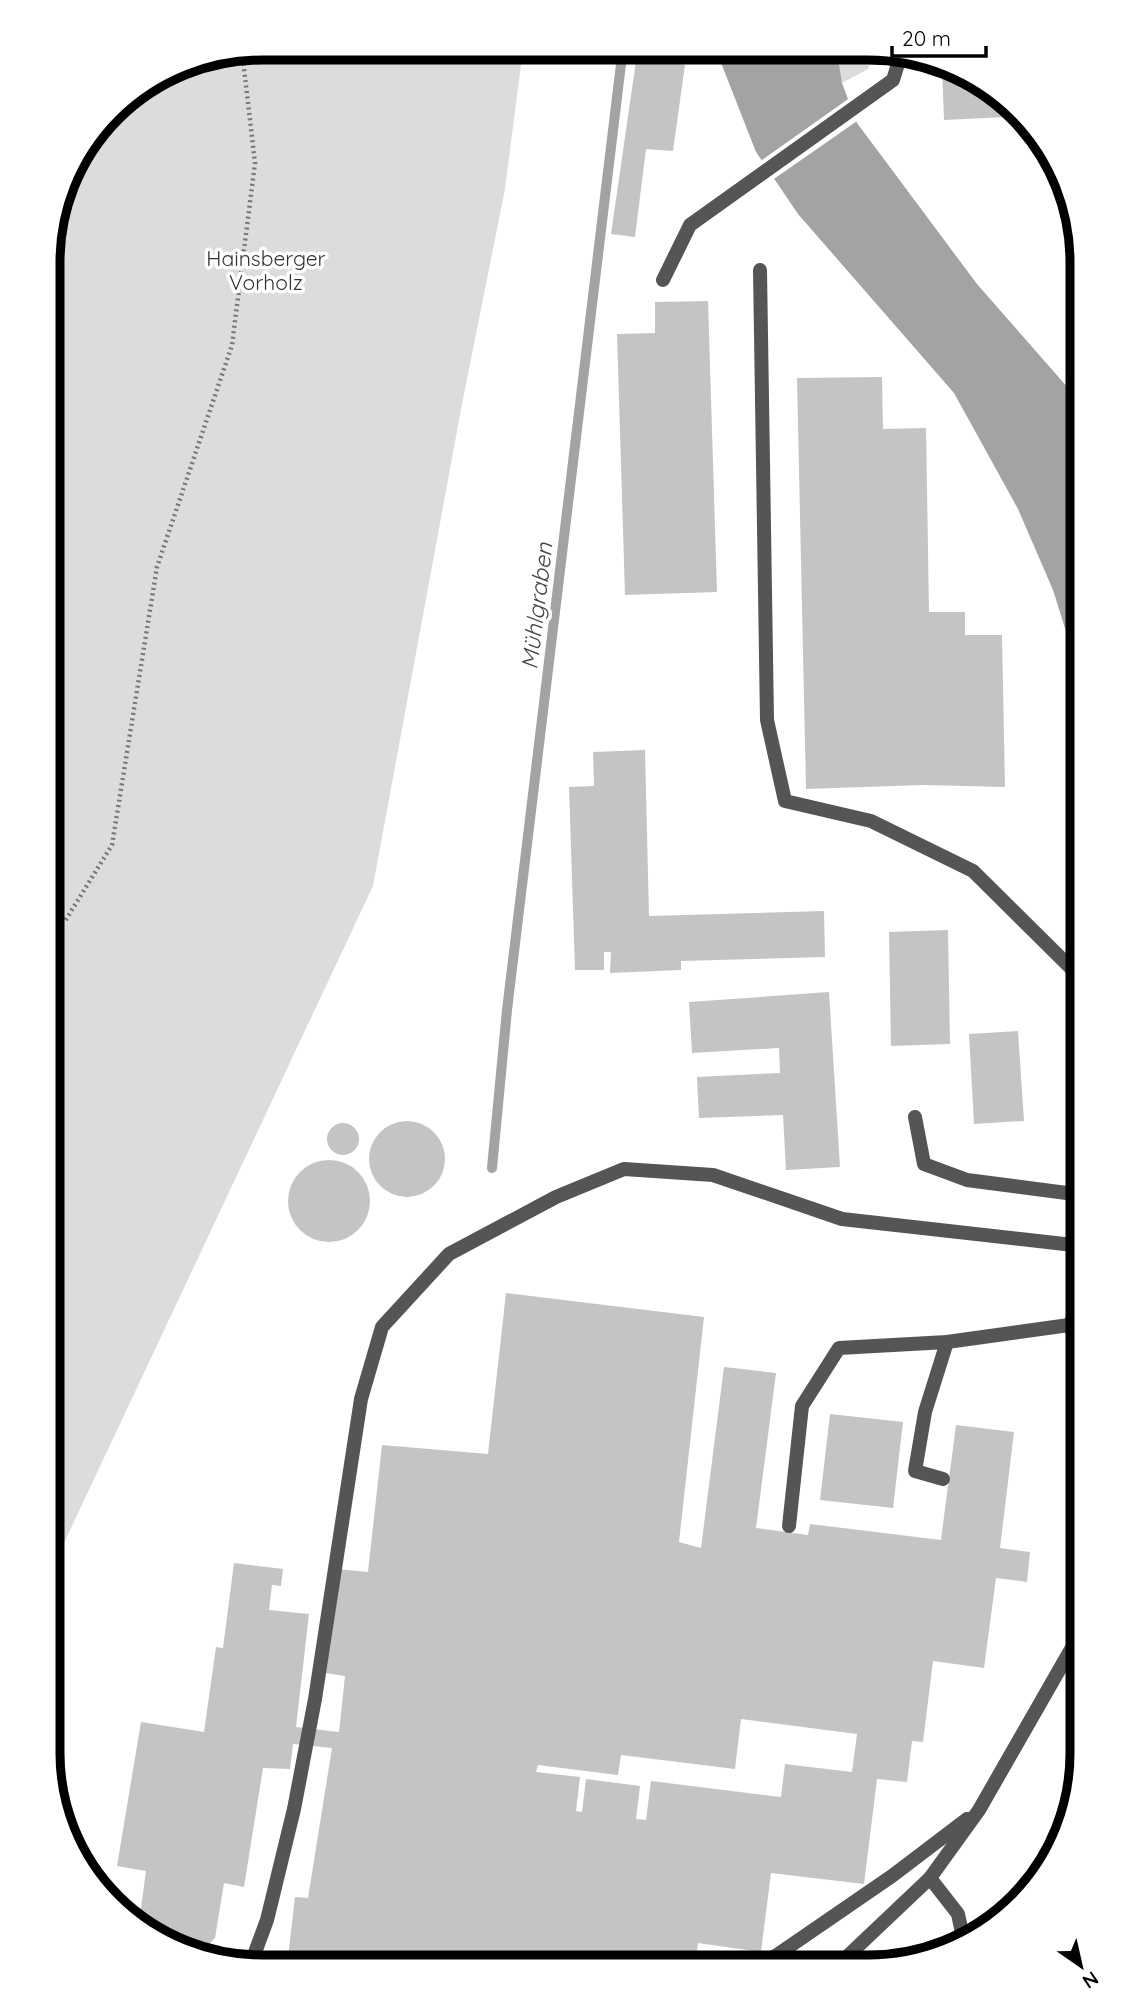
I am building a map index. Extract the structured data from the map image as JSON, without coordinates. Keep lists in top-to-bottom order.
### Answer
{
  "water": ["Mühlgraben"],
  "parks": ["Hainsberger Vorholz"],
  "scale_bar": "20 m",
  "north": "bottom right"
}
